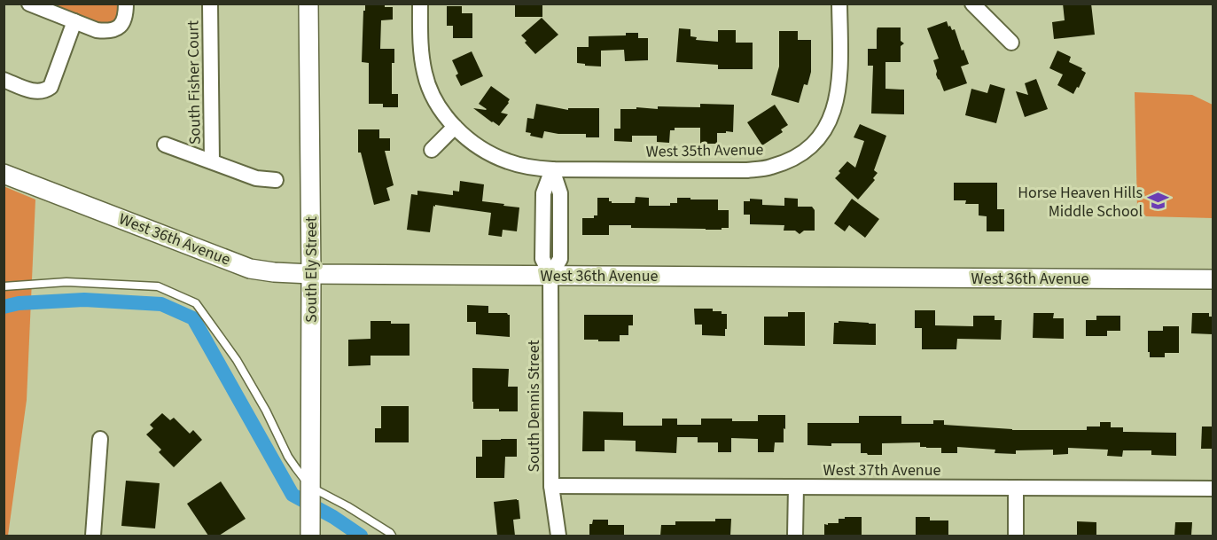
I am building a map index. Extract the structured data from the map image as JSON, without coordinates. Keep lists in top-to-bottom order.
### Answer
{
  "streets": {
    "street": [
      "South Fisher Court",
      "West 35th Avenue",
      "West 36th Avenue",
      "South Ely Street",
      "South Dennis Street",
      "West 37th Avenue"
    ]
  },
  "crossings": [
    ["West 35th Avenue", "South Dennis Street"],
    ["West 36th Avenue", "South Ely Street"],
    ["West 36th Avenue", "South Dennis Street"],
    ["South Dennis Street", "West 37th Avenue"]
  ],
  "places": {
    "school or university": ["Horse Heaven Hills Middle School"]
  }
}
